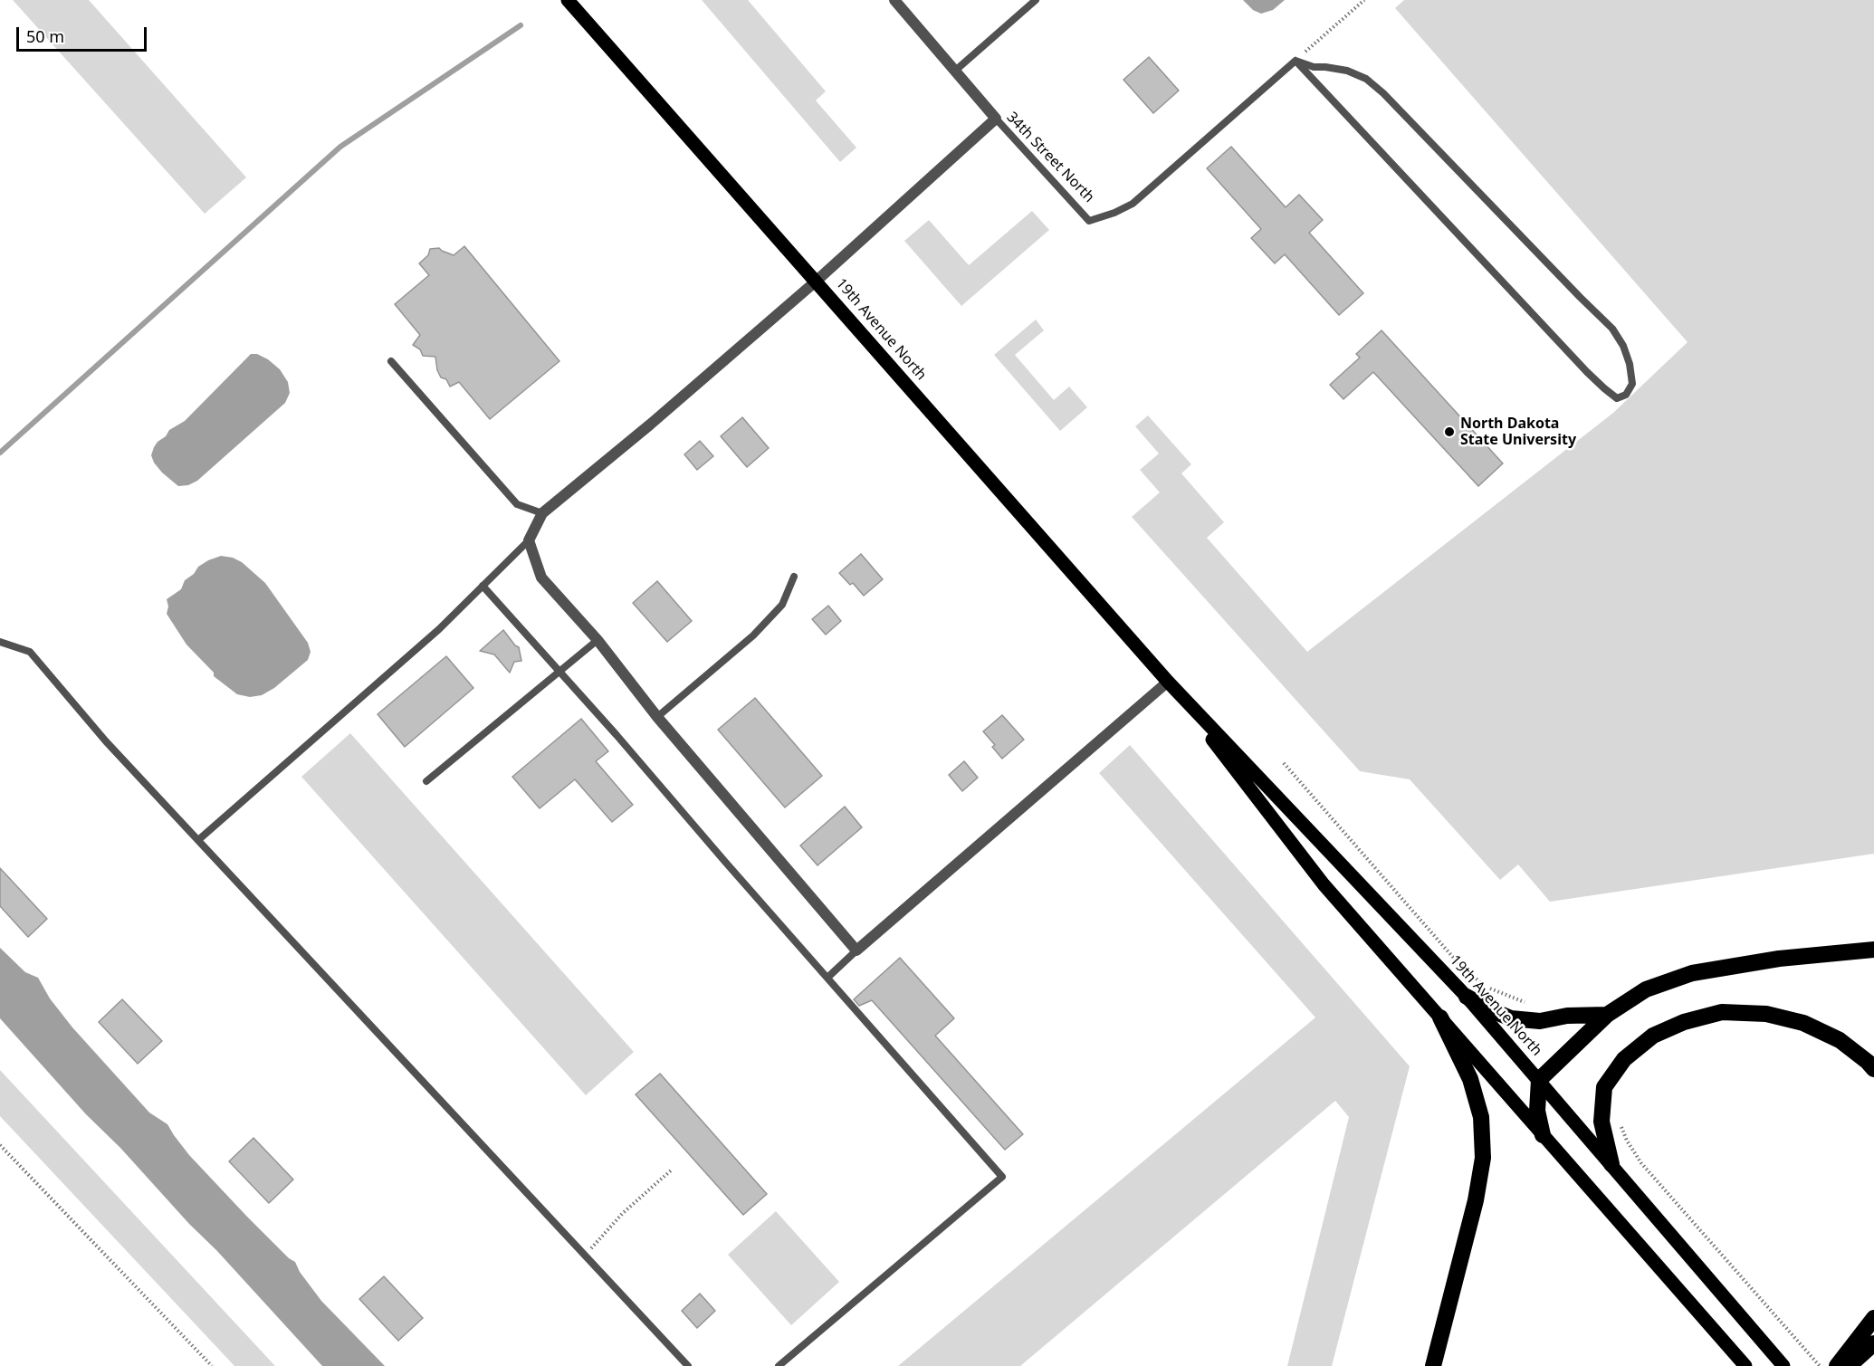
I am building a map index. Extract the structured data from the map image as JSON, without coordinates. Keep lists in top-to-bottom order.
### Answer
{
  "streets": {
    "main road": ["19th Avenue North"],
    "street": ["34th Street North"]
  },
  "crossings": [
    ["34th Street North", "19th Avenue North"]
  ],
  "places": ["North Dakota State University"],
  "scale_bar": "50 m"
}
